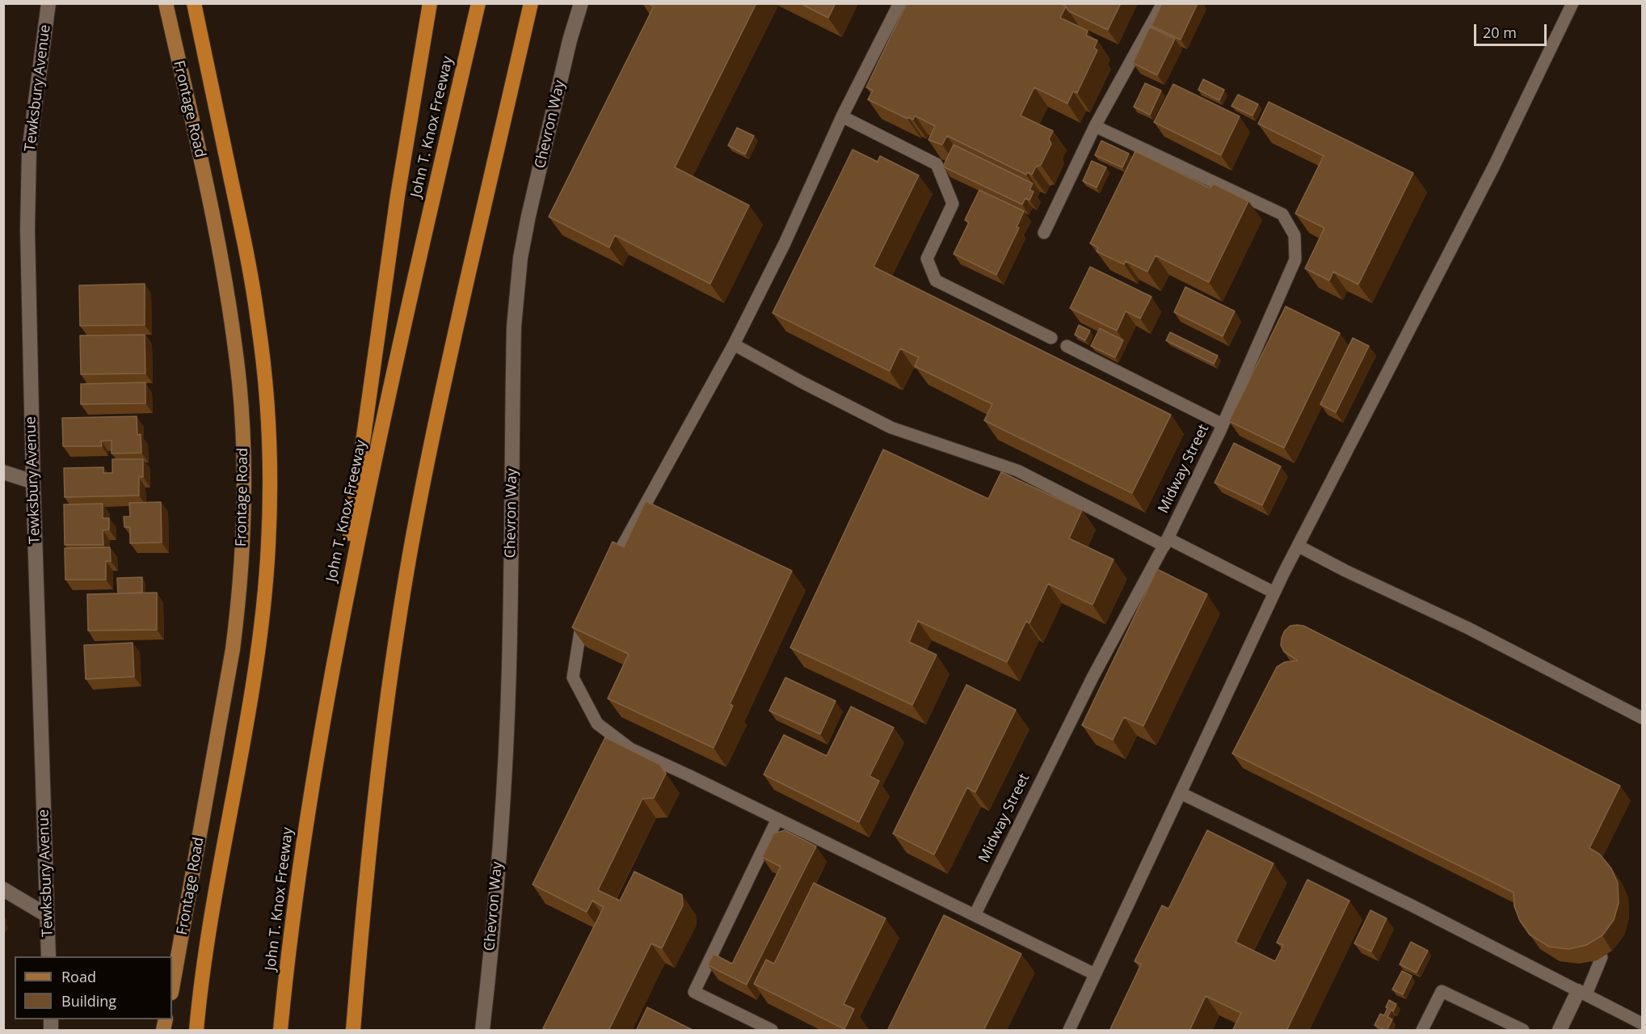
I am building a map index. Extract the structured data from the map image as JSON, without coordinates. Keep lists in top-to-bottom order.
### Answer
{
  "streets": {
    "highway": ["John T. Knox Freeway"],
    "main road": ["Frontage Road"],
    "street": ["Tewksbury Avenue", "Chevron Way"],
    "lane": ["Midway Street"]
  },
  "legend": ["Road", "Building"],
  "scale_bar": "20 m"
}
